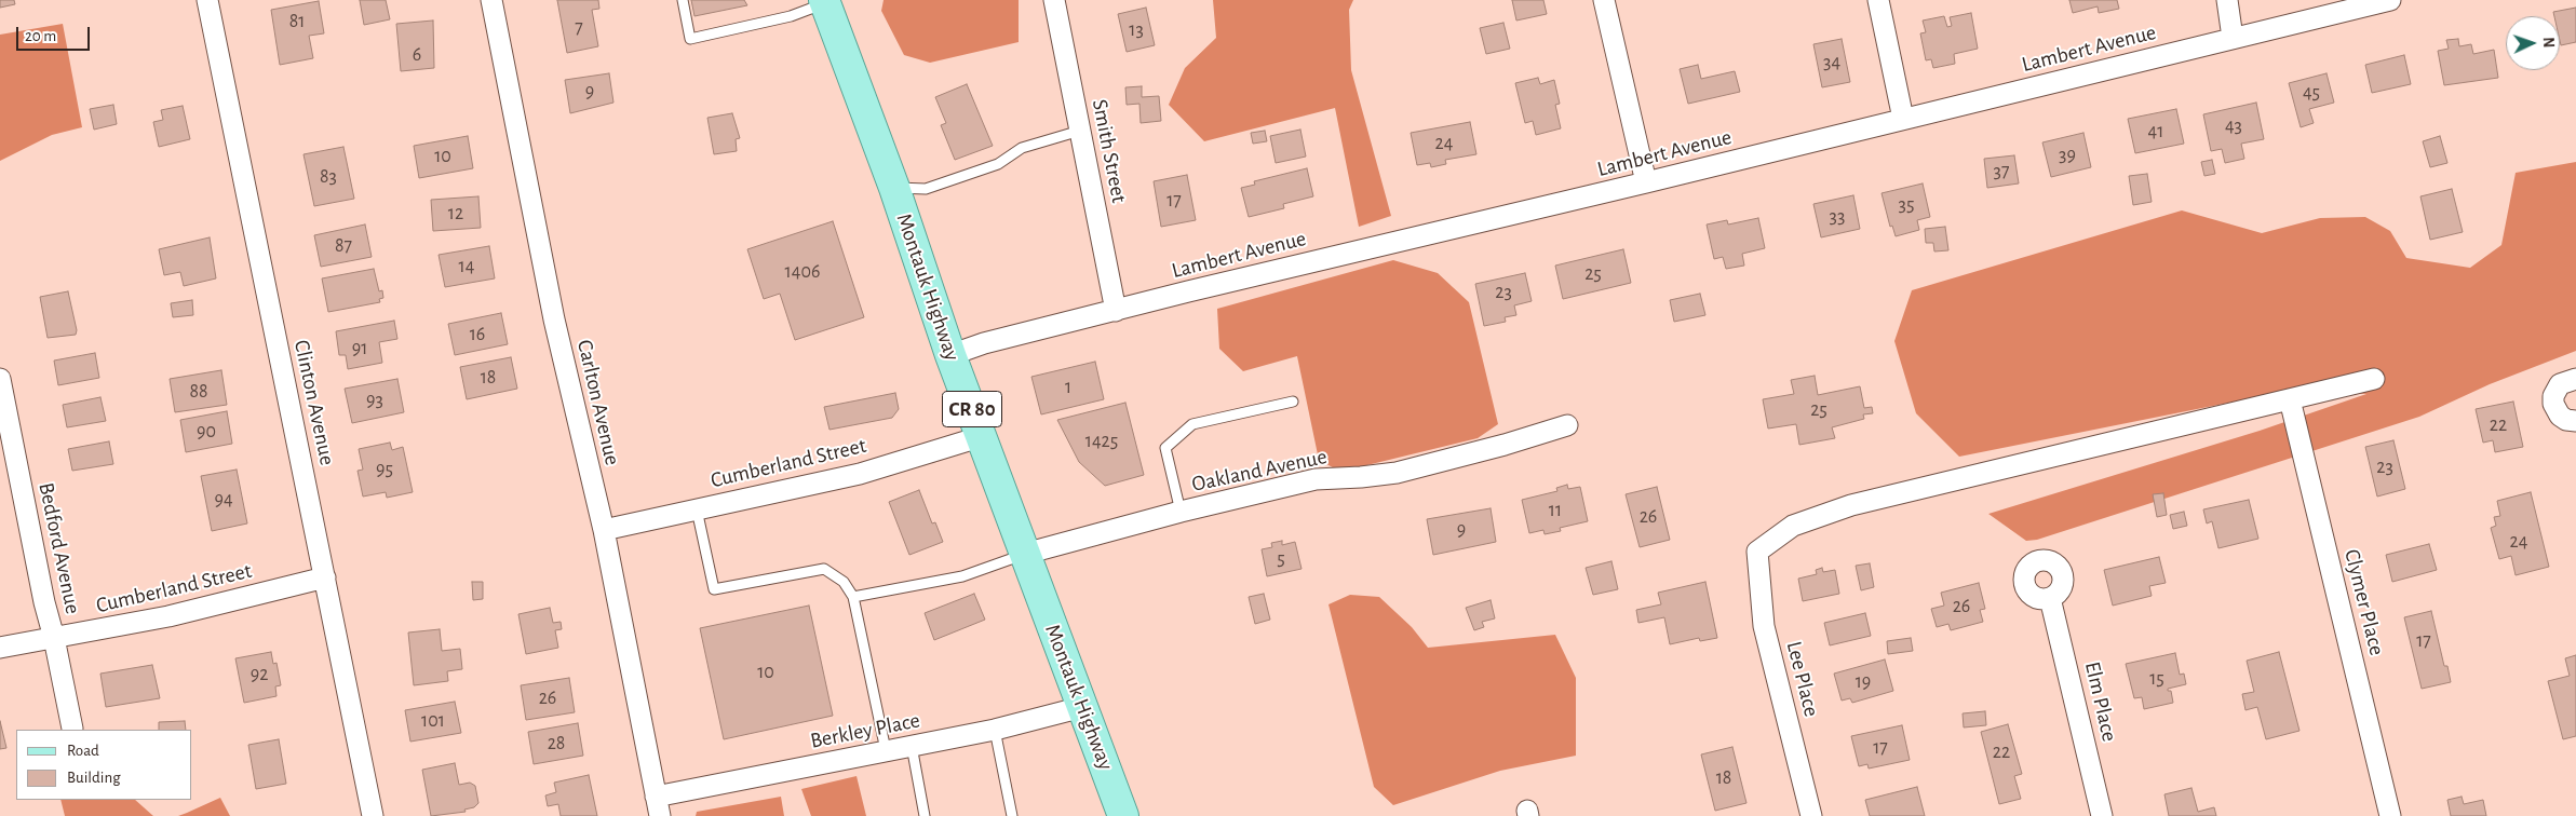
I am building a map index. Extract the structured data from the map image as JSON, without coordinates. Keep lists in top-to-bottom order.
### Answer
{
  "streets": {
    "main road": ["Montauk Highway", "CR 80"],
    "street": [
      "Lambert Avenue",
      "Smith Street",
      "Clinton Avenue",
      "Carlton Avenue",
      "Cumberland Street",
      "Oakland Avenue",
      "Bedford Avenue",
      "Clymer Place",
      "Lee Place",
      "Elm Place",
      "Berkley Place"
    ]
  },
  "crossings": [
    ["Lambert Avenue", "Smith Street"],
    ["Lambert Avenue", "Montauk Highway"],
    ["Montauk Highway", "Cumberland Street"],
    ["Montauk Highway", "Oakland Avenue"],
    ["Montauk Highway", "Berkley Place"],
    ["Clinton Avenue", "Cumberland Street"],
    ["Carlton Avenue", "Cumberland Street"],
    ["Carlton Avenue", "Berkley Place"],
    ["Cumberland Street", "Bedford Avenue"],
    ["Clymer Place", "Lee Place"]
  ],
  "house_numbers": [
    "81",
    "7",
    "13",
    "6",
    "34",
    "9",
    "45",
    "43",
    "41",
    "24",
    "39",
    "10",
    "37",
    "83",
    "17",
    "35",
    "12",
    "33",
    "87",
    "14",
    "1406",
    "25",
    "23",
    "16",
    "91",
    "18",
    "1",
    "88",
    "93",
    "25",
    "22",
    "90",
    "1425",
    "23",
    "95",
    "94",
    "11",
    "26",
    "9",
    "24",
    "5",
    "26",
    "17",
    "10",
    "92",
    "15",
    "19",
    "26",
    "101",
    "28",
    "17",
    "22",
    "18"
  ],
  "legend": ["Road", "Building"],
  "scale_bar": "20 m",
  "north": "right"
}
